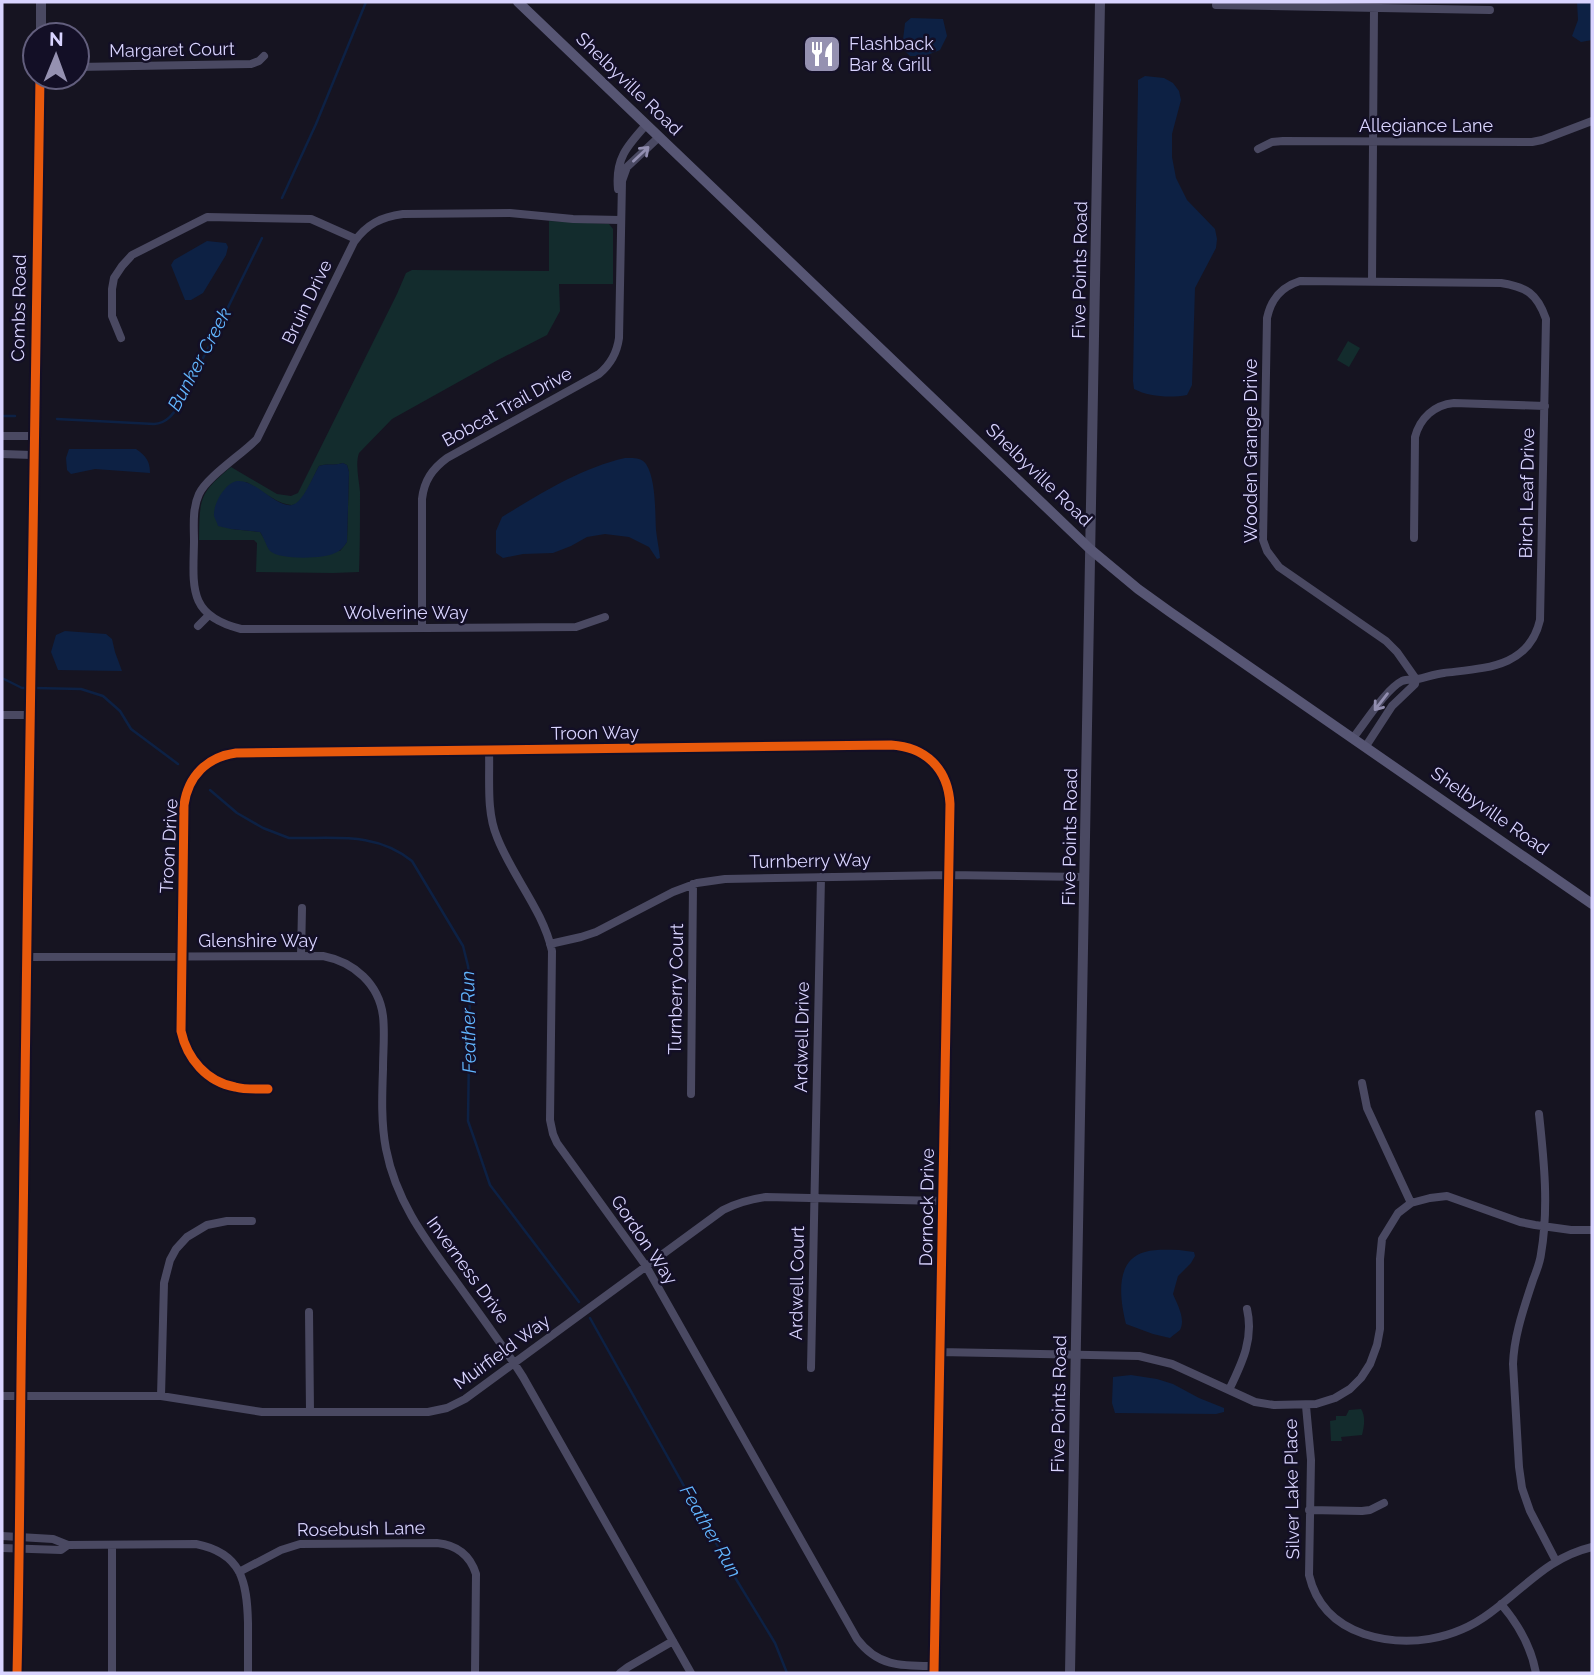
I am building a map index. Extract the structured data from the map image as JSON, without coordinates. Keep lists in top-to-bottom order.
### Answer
{
  "streets": {
    "main road": ["Shelbyville Road"],
    "street": [
      "Margaret Court",
      "Allegiance Lane",
      "Five Points Road",
      "Bruin Drive",
      "Combs Road",
      "Bobcat Trail Drive",
      "Wooden Grange Drive",
      "Birch Leaf Drive",
      "Wolverine Way",
      "Troon Way",
      "Troon Drive",
      "Turnberry Way",
      "Glenshire Way",
      "Turnberry Court",
      "Ardwell Drive",
      "Dornock Drive",
      "Gordon Way",
      "Inverness Drive",
      "Ardwell Court",
      "Muirfield Way",
      "Silver Lake Place",
      "Rosebush Lane"
    ]
  },
  "crossings": [
    ["Shelbyville Road", "Five Points Road"],
    ["Shelbyville Road", "Bobcat Trail Drive"],
    ["Shelbyville Road", "Birch Leaf Drive"],
    ["Five Points Road", "Turnberry Way"],
    ["Bruin Drive", "Bobcat Trail Drive"],
    ["Bruin Drive", "Wolverine Way"],
    ["Combs Road", "Glenshire Way"],
    ["Combs Road", "Muirfield Way"],
    ["Bobcat Trail Drive", "Wolverine Way"],
    ["Wooden Grange Drive", "Birch Leaf Drive"],
    ["Troon Way", "Troon Drive"],
    ["Troon Way", "Dornock Drive"],
    ["Troon Way", "Gordon Way"],
    ["Troon Drive", "Glenshire Way"],
    ["Turnberry Way", "Turnberry Court"],
    ["Turnberry Way", "Ardwell Drive"],
    ["Turnberry Way", "Dornock Drive"],
    ["Turnberry Way", "Gordon Way"],
    ["Glenshire Way", "Inverness Drive"],
    ["Ardwell Drive", "Ardwell Court"],
    ["Ardwell Drive", "Muirfield Way"],
    ["Dornock Drive", "Gordon Way"],
    ["Dornock Drive", "Muirfield Way"],
    ["Gordon Way", "Muirfield Way"],
    ["Inverness Drive", "Muirfield Way"],
    ["Ardwell Court", "Muirfield Way"]
  ],
  "water": ["Bunker Creek", "Feather Run"],
  "places": {
    "restaurant": ["Flashback Bar & Grill"]
  },
  "north": "top"
}
